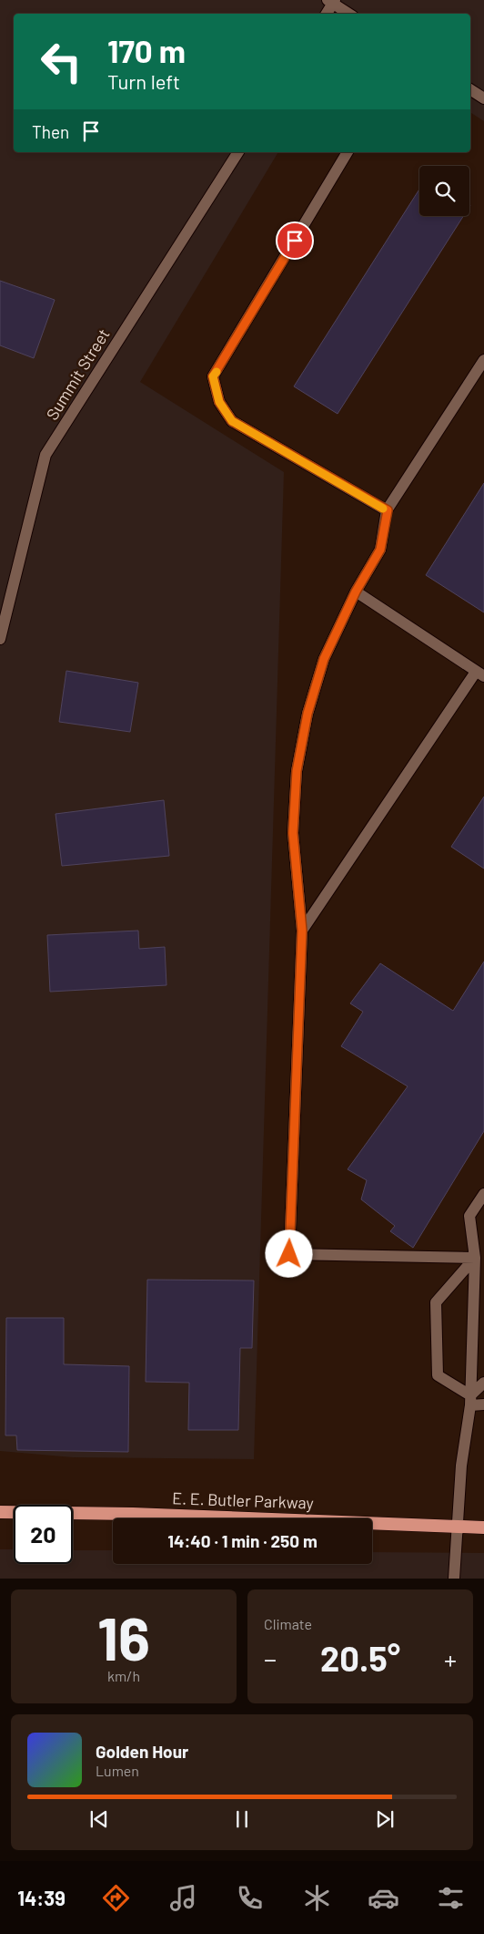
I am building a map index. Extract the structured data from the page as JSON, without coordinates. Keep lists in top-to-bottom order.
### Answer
{
  "streets": {
    "highway": ["E. E. Butler Parkway"],
    "street": ["Summit Street"]
  },
  "page": {
    "turn": ["170 m", "Turn left"],
    "then": "Then",
    "limit": "20",
    "trip": "14:40 · 1 min · 250 m",
    "tile": [
      ["16", "km/h"],
      "Climate"
    ],
    "heat": ["−", "20.5°", "+"],
    "song": ["Golden Hour", "Lumen"],
    "tabs": "14:39"
  }
}
